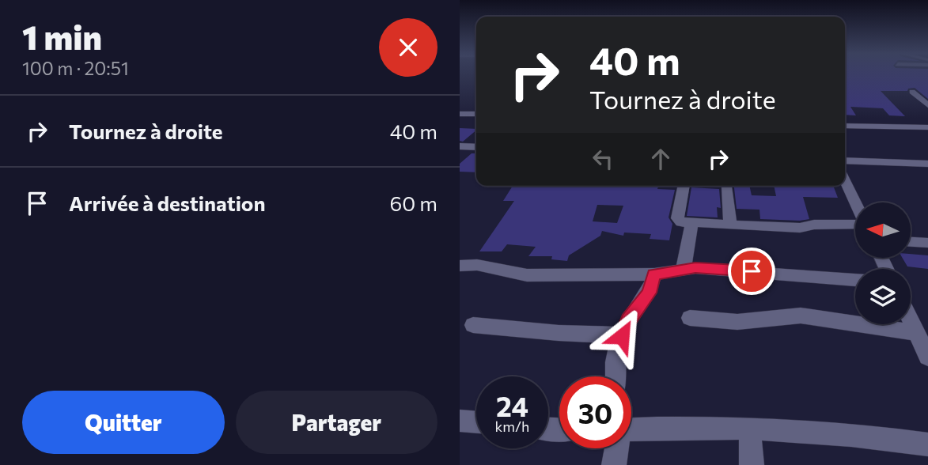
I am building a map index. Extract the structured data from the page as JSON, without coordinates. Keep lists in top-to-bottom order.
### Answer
{
  "north": "left",
  "page": {
    "heading": ["1 min", "100 m · 20:51"],
    "turn": ["40 m", "Tournez à droite"],
    "list": [
      {
        "name": "Tournez à droite",
        "value": "40 m"
      },
      {
        "name": "Arrivée à destination",
        "value": "60 m"
      }
    ],
    "speed": "24 km/h",
    "limit": "30",
    "buttons": ["Quitter", "Partager"]
  }
}
